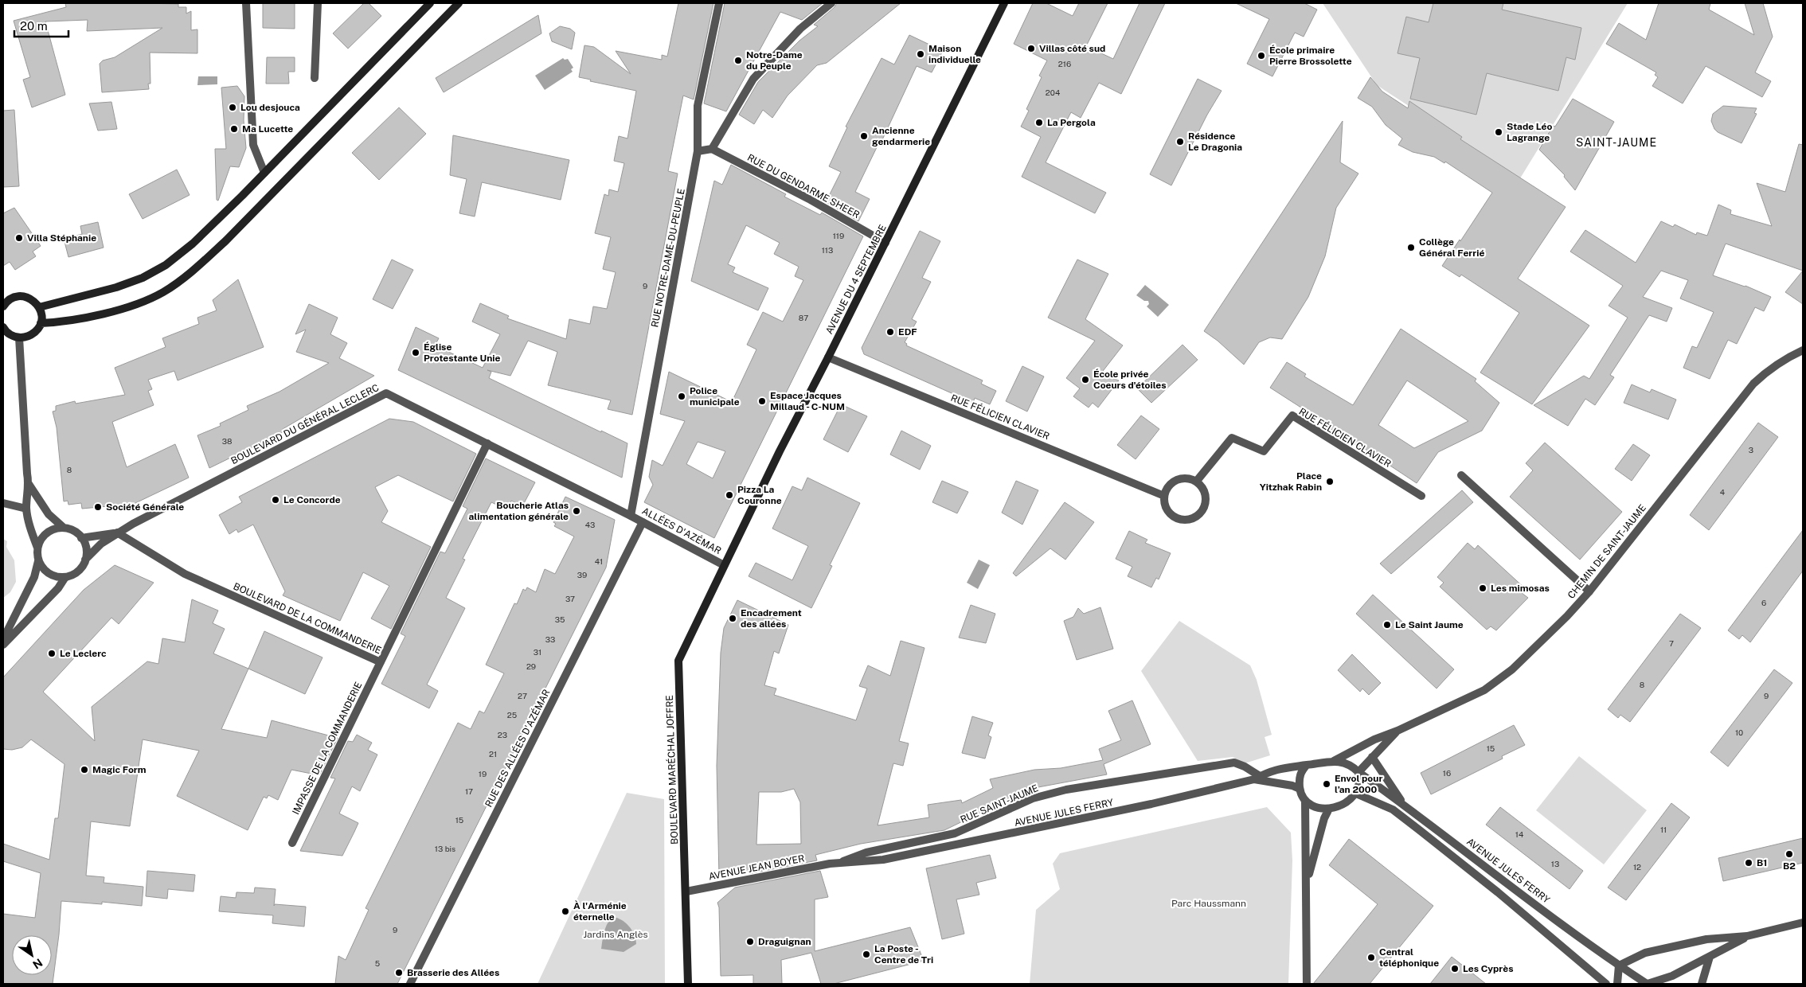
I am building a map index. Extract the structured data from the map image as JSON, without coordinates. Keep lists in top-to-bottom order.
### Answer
{
  "streets": {
    "main road": ["AVENUE DU 4 SEPTEMBRE", "BOULEVARD MARÉCHAL JOFFRE"],
    "street": [
      "RUE DU GENDARME SHEER",
      "RUE NOTRE-DAME-DU-PEUPLE",
      "RUE FÉLICIEN CLAVIER",
      "BOULEVARD DU GÉNÉRAL LECLERC",
      "ALLÉES D'AZÉMAR",
      "CHEMIN DE SAINT-JAUME",
      "BOULEVARD DE LA COMMANDERIE",
      "IMPASSE DE LA COMMANDERIE",
      "RUE DES ALLÉES D'AZÉMAR",
      "RUE SAINT-JAUME",
      "AVENUE JULES FERRY",
      "AVENUE JEAN BOYER"
    ]
  },
  "crossings": [
    ["RUE DU GENDARME SHEER", "AVENUE DU 4 SEPTEMBRE"],
    ["RUE NOTRE-DAME-DU-PEUPLE", "BOULEVARD DU GÉNÉRAL LECLERC"],
    ["RUE NOTRE-DAME-DU-PEUPLE", "ALLÉES D'AZÉMAR"],
    ["AVENUE DU 4 SEPTEMBRE", "RUE FÉLICIEN CLAVIER"],
    ["AVENUE DU 4 SEPTEMBRE", "ALLÉES D'AZÉMAR"],
    ["AVENUE DU 4 SEPTEMBRE", "BOULEVARD MARÉCHAL JOFFRE"],
    ["BOULEVARD DU GÉNÉRAL LECLERC", "ALLÉES D'AZÉMAR"],
    ["BOULEVARD DU GÉNÉRAL LECLERC", "BOULEVARD DE LA COMMANDERIE"],
    ["ALLÉES D'AZÉMAR", "RUE DES ALLÉES D'AZÉMAR"],
    ["ALLÉES D'AZÉMAR", "BOULEVARD MARÉCHAL JOFFRE"],
    ["CHEMIN DE SAINT-JAUME", "AVENUE JULES FERRY"],
    ["BOULEVARD DE LA COMMANDERIE", "IMPASSE DE LA COMMANDERIE"],
    ["BOULEVARD MARÉCHAL JOFFRE", "AVENUE JEAN BOYER"],
    ["RUE SAINT-JAUME", "AVENUE JULES FERRY"],
    ["AVENUE JULES FERRY", "AVENUE JEAN BOYER"]
  ],
  "districts": ["SAINT-JAUME"],
  "parks": ["Parc Haussmann", "Jardins Anglès"],
  "places": [
    "Villas côté sud",
    "Maison individuelle",
    "École primaire Pierre Brossolette",
    "Notre-Dame du Peuple",
    "Lou desjouca",
    "La Pergola",
    "Ma Lucette",
    "Stade Léo Lagrange",
    "Ancienne gendarmerie",
    "Résidence Le Dragonia",
    "Villa Stéphanie",
    "Collège Général Ferrié",
    "EDF",
    "Église Protestante Unie",
    "École privée Coeurs d'étoiles",
    "Police municipale",
    "Espace Jacques Millaud - C-NUM",
    "Place Yitzhak Rabin",
    "Pizza La Couronne",
    "Le Concorde",
    "Société Générale",
    "Boucherie Atlas alimentation générale",
    "Les mimosas",
    "Encadrement des allées",
    "Le Saint Jaume",
    "Le Leclerc",
    "Magic Form",
    "Envol pour l’an 2000",
    "B2",
    "B1",
    "À l'Arménie éternelle",
    "Draguignan",
    "La Poste - Centre de Tri",
    "Central téléphonique",
    "Les Cyprès",
    "Brasserie des Allées"
  ],
  "house_numbers": [
    "216",
    "204",
    "119",
    "113",
    "9",
    "87",
    "38",
    "3",
    "8",
    "4",
    "43",
    "41",
    "39",
    "37",
    "6",
    "35",
    "33",
    "7",
    "31",
    "29",
    "8",
    "27",
    "9",
    "25",
    "10",
    "23",
    "15",
    "21",
    "16",
    "19",
    "17",
    "15",
    "11",
    "14",
    "13 bis",
    "13",
    "12",
    "9",
    "5"
  ],
  "scale_bar": "20 m",
  "north": "bottom right"
}
